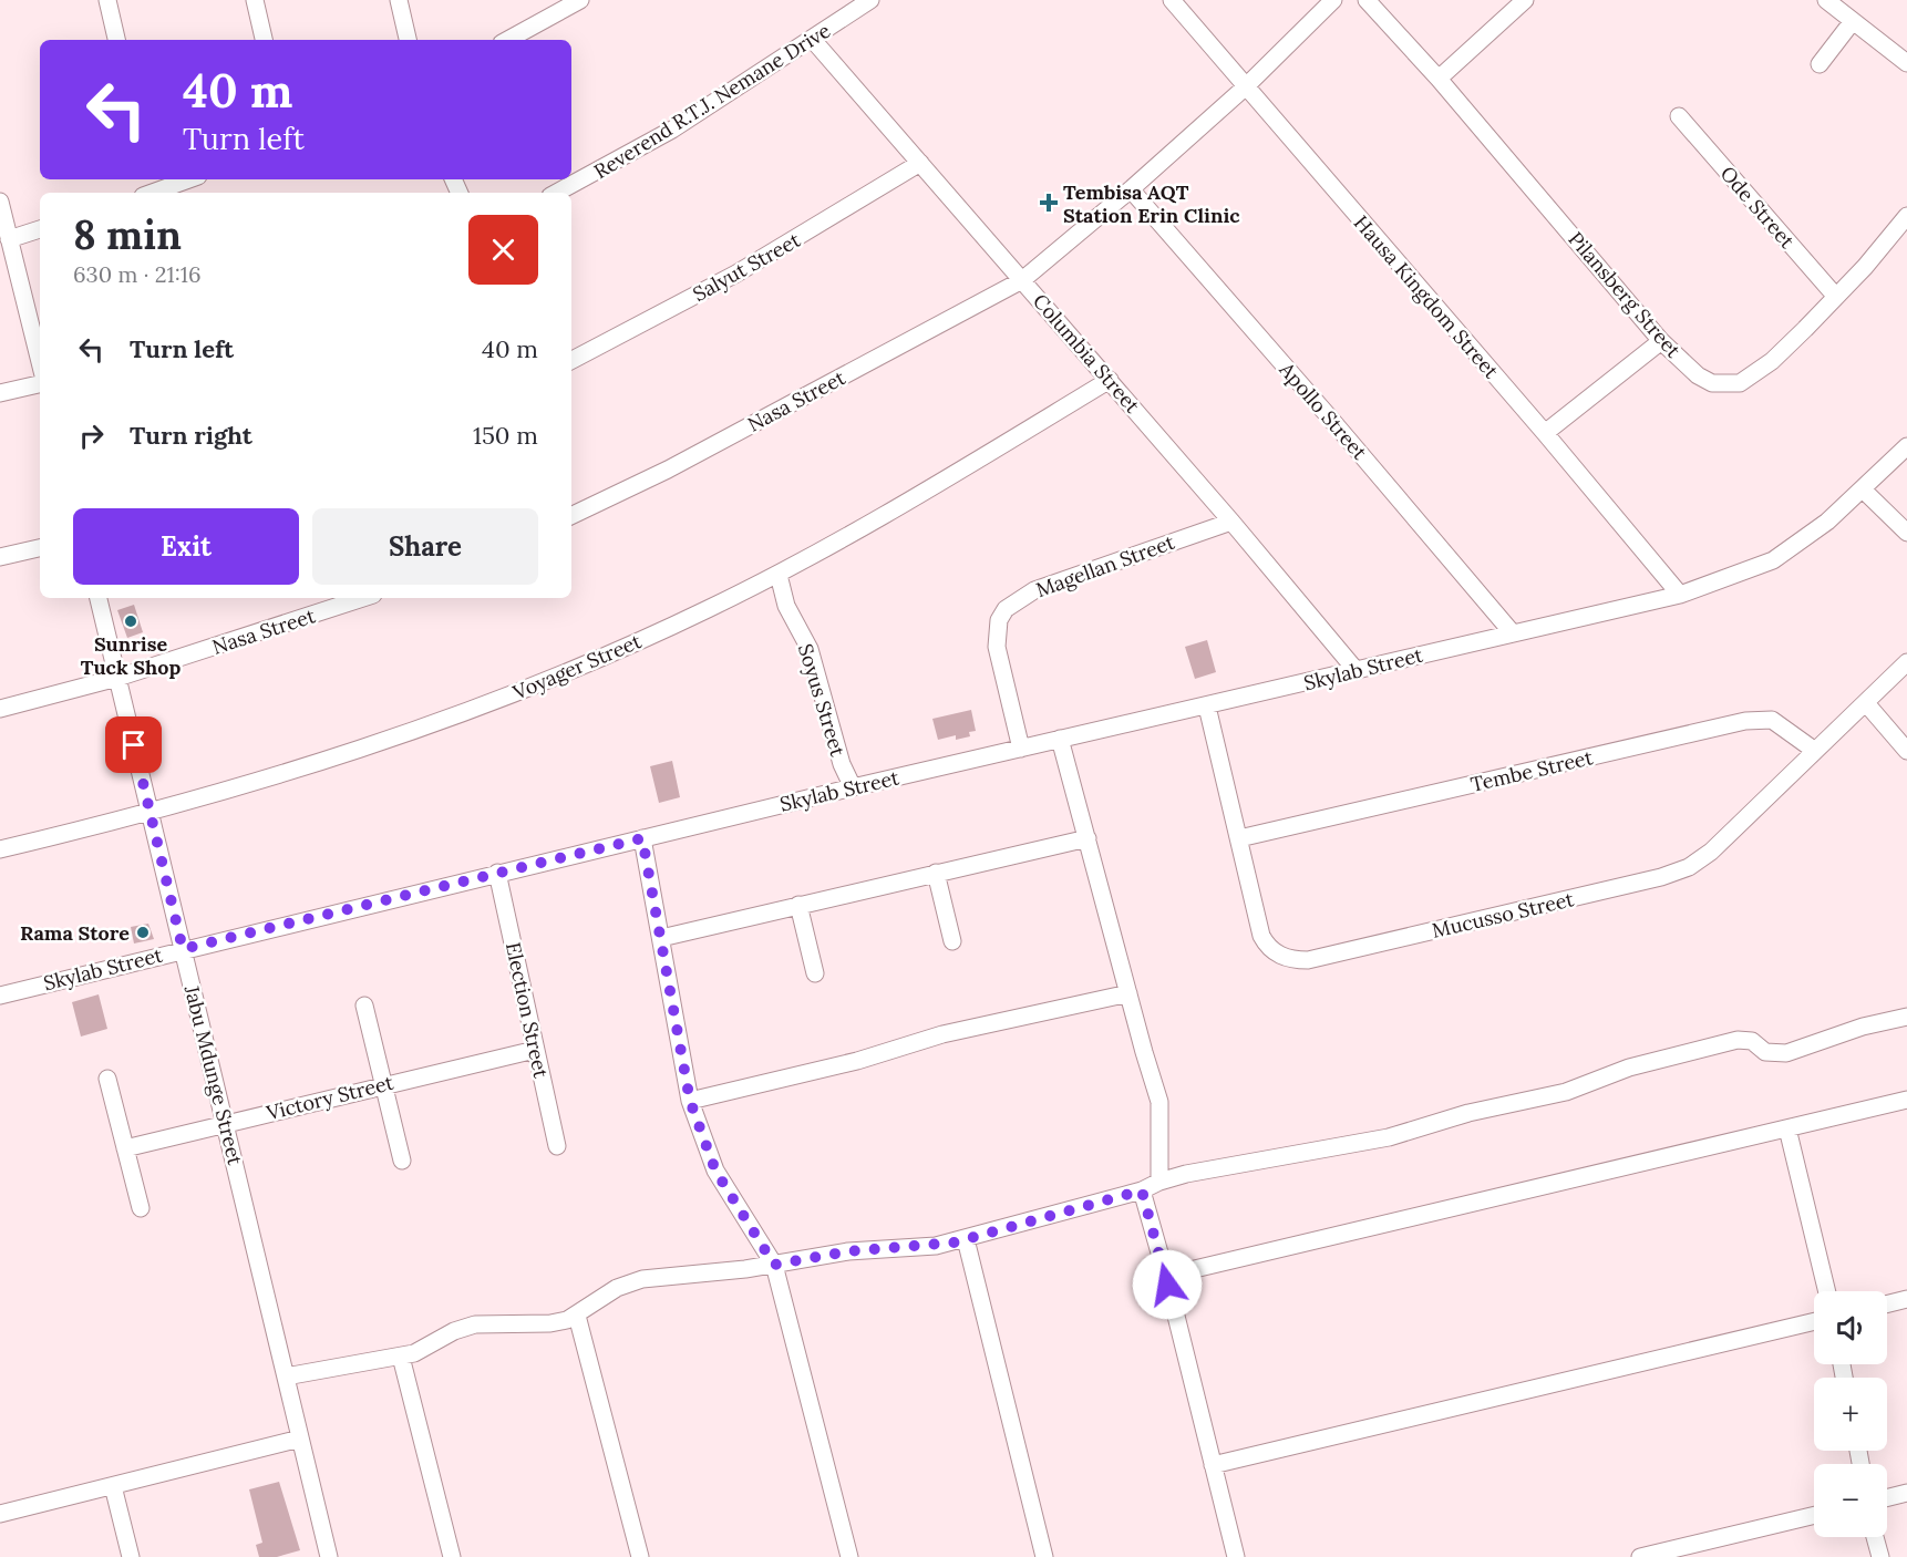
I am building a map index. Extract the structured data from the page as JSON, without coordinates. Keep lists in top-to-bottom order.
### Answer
{
  "streets": {
    "street": [
      "Reverend R.T.J. Nemane Drive",
      "Ode Street",
      "Salyut Street",
      "Pilansberg Street",
      "Hausa Kingdom Street",
      "Columbia Street",
      "Nasa Street",
      "Apollo Street",
      "Magellan Street",
      "Voyager Street",
      "Skylab Street",
      "Soyus Street",
      "Tembe Street",
      "Mucusso Street",
      "Election Street",
      "Jabu Mdunge Street",
      "Victory Street"
    ]
  },
  "crossings": [
    ["Reverend R.T.J. Nemane Drive", "Columbia Street"],
    ["Ode Street", "Pilansberg Street"],
    ["Salyut Street", "Columbia Street"],
    ["Hausa Kingdom Street", "Nasa Street"],
    ["Hausa Kingdom Street", "Skylab Street"],
    ["Columbia Street", "Nasa Street"],
    ["Columbia Street", "Magellan Street"],
    ["Columbia Street", "Voyager Street"],
    ["Columbia Street", "Skylab Street"],
    ["Nasa Street", "Apollo Street"],
    ["Nasa Street", "Jabu Mdunge Street"],
    ["Apollo Street", "Skylab Street"],
    ["Magellan Street", "Skylab Street"],
    ["Voyager Street", "Soyus Street"],
    ["Voyager Street", "Jabu Mdunge Street"],
    ["Skylab Street", "Soyus Street"],
    ["Skylab Street", "Mucusso Street"],
    ["Skylab Street", "Election Street"],
    ["Skylab Street", "Jabu Mdunge Street"],
    ["Tembe Street", "Mucusso Street"],
    ["Election Street", "Victory Street"],
    ["Jabu Mdunge Street", "Victory Street"]
  ],
  "places": {
    "health": ["Tembisa AQT Station Erin Clinic"],
    "other": ["Sunrise Tuck Shop", "Rama Store"]
  },
  "page": {
    "turn": ["40 m", "Turn left"],
    "heading": ["8 min", "630 m · 21:16"],
    "list": [
      {
        "name": "Turn left",
        "value": "40 m"
      },
      {
        "name": "Turn right",
        "value": "150 m"
      }
    ],
    "buttons": ["Exit", "Share"],
    "map_buttons": ["+", "−"]
  }
}
